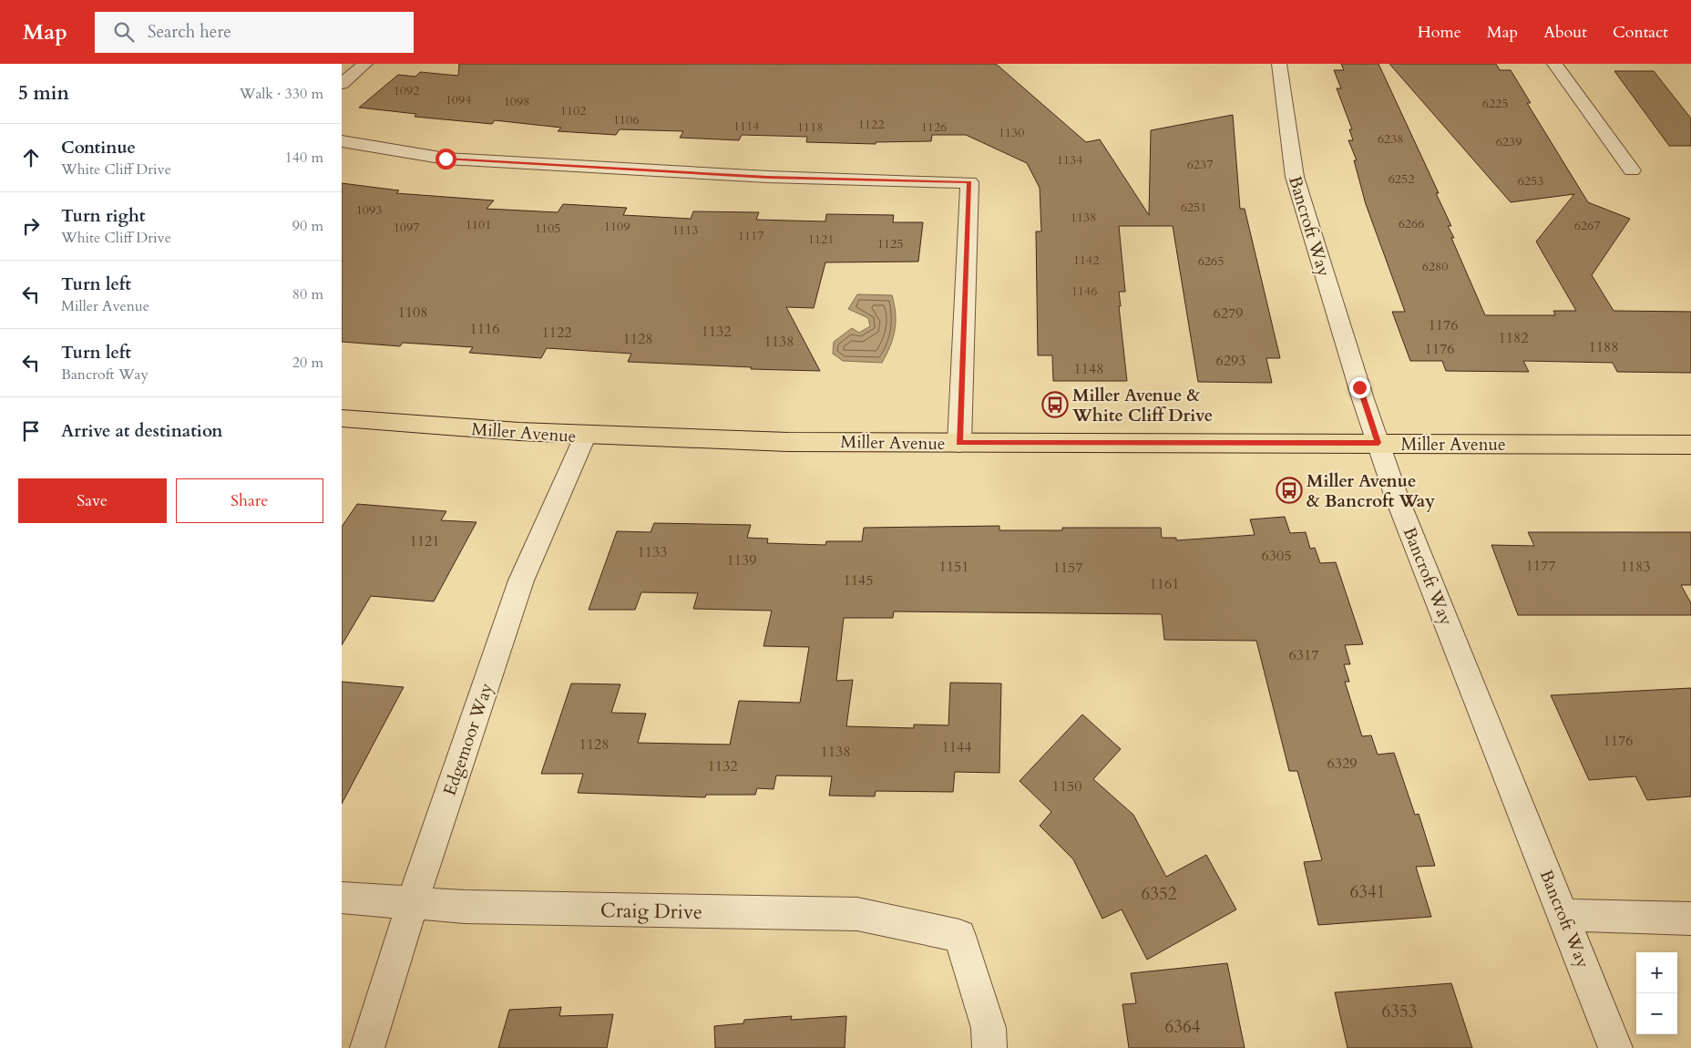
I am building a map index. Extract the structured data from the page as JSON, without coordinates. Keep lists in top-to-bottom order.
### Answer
{
  "streets": {
    "main road": ["Miller Avenue"],
    "street": ["Bancroft Way", "Edgemoor Way", "Craig Drive"]
  },
  "crossings": [
    ["Bancroft Way", "Miller Avenue"],
    ["Miller Avenue", "Edgemoor Way"],
    ["Edgemoor Way", "Craig Drive"]
  ],
  "places": {
    "bus stop": ["Miller Avenue & White Cliff Drive", "Miller Avenue & Bancroft Way"]
  },
  "house_numbers": [
    "1092",
    "1094",
    "1098",
    "6225",
    "1102",
    "1106",
    "1122",
    "1114",
    "1118",
    "1126",
    "1130",
    "6238",
    "6239",
    "1134",
    "6237",
    "6252",
    "6253",
    "6251",
    "1093",
    "1138",
    "6266",
    "1101",
    "6267",
    "1109",
    "1097",
    "1105",
    "1113",
    "1117",
    "1121",
    "1125",
    "1142",
    "6265",
    "6280",
    "1146",
    "1108",
    "6279",
    "1176",
    "1116",
    "1132",
    "1122",
    "1182",
    "1128",
    "1138",
    "1188",
    "1176",
    "6293",
    "1148",
    "1121",
    "1133",
    "6305",
    "1139",
    "1177",
    "1151",
    "1183",
    "1157",
    "1145",
    "1161",
    "6317",
    "1176",
    "1128",
    "1144",
    "1138",
    "6329",
    "1132",
    "1150",
    "6341",
    "6352",
    "6353",
    "6364"
  ],
  "page": {
    "header": "Map",
    "search": "Search here",
    "nav": [
      "Home",
      "Map",
      "About",
      "Contact"
    ],
    "heading": ["5 min", "Walk · 330 m"],
    "list": [
      ["Continue", "White Cliff Drive", "140 m"],
      ["Turn right", "White Cliff Drive", "90 m"],
      ["Turn left", "Miller Avenue", "80 m"],
      ["Turn left", "Bancroft Way", "20 m"],
      "Arrive at destination"
    ],
    "buttons": ["Save", "Share"],
    "map_buttons": ["+", "−"]
  }
}
